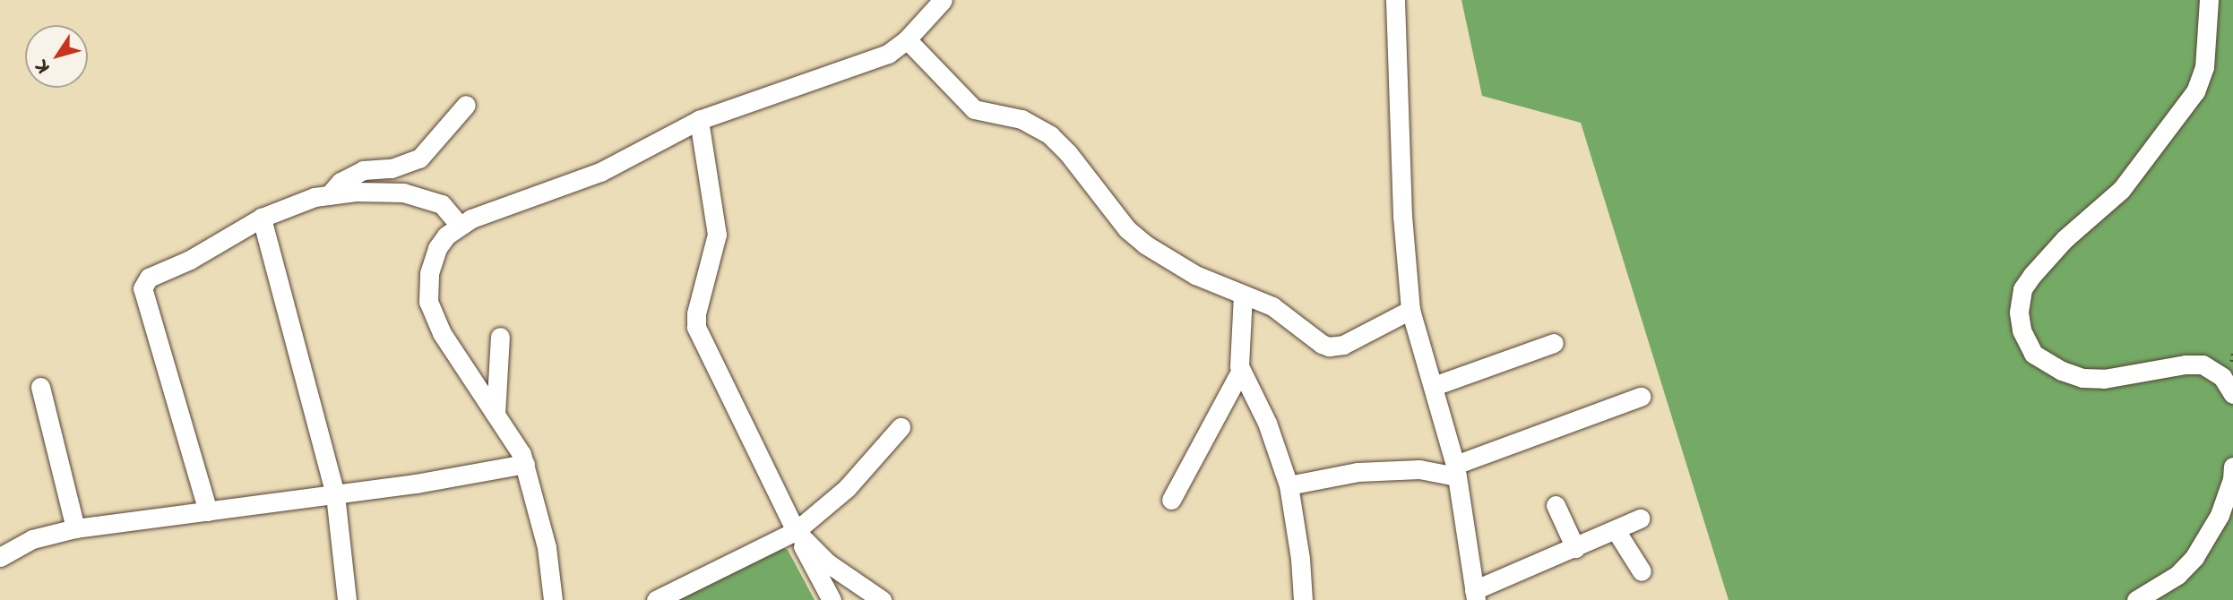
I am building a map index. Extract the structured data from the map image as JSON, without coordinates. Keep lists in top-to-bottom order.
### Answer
{
  "north": "bottom left"
}
